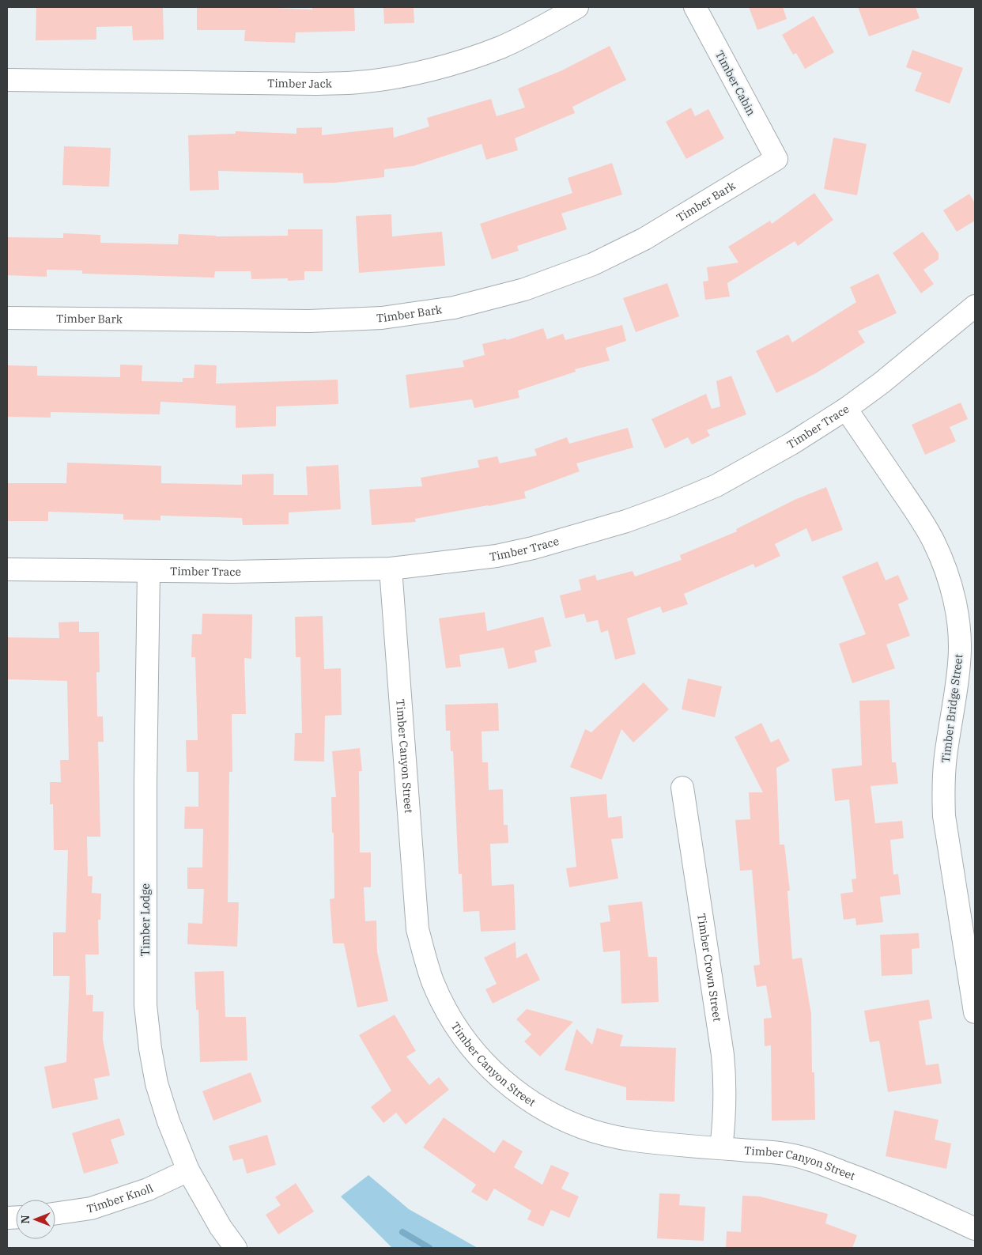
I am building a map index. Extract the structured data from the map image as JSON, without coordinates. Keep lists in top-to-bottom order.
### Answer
{
  "streets": {
    "street": [
      "Timber Jack",
      "Timber Cabin",
      "Timber Bark",
      "Timber Trace",
      "Timber Bridge Street",
      "Timber Canyon Street",
      "Timber Lodge",
      "Timber Crown Street",
      "Timber Knoll"
    ]
  },
  "crossings": [
    ["Timber Cabin", "Timber Bark"],
    ["Timber Trace", "Timber Bridge Street"],
    ["Timber Trace", "Timber Canyon Street"],
    ["Timber Trace", "Timber Lodge"],
    ["Timber Canyon Street", "Timber Crown Street"],
    ["Timber Lodge", "Timber Knoll"]
  ],
  "north": "left"
}
